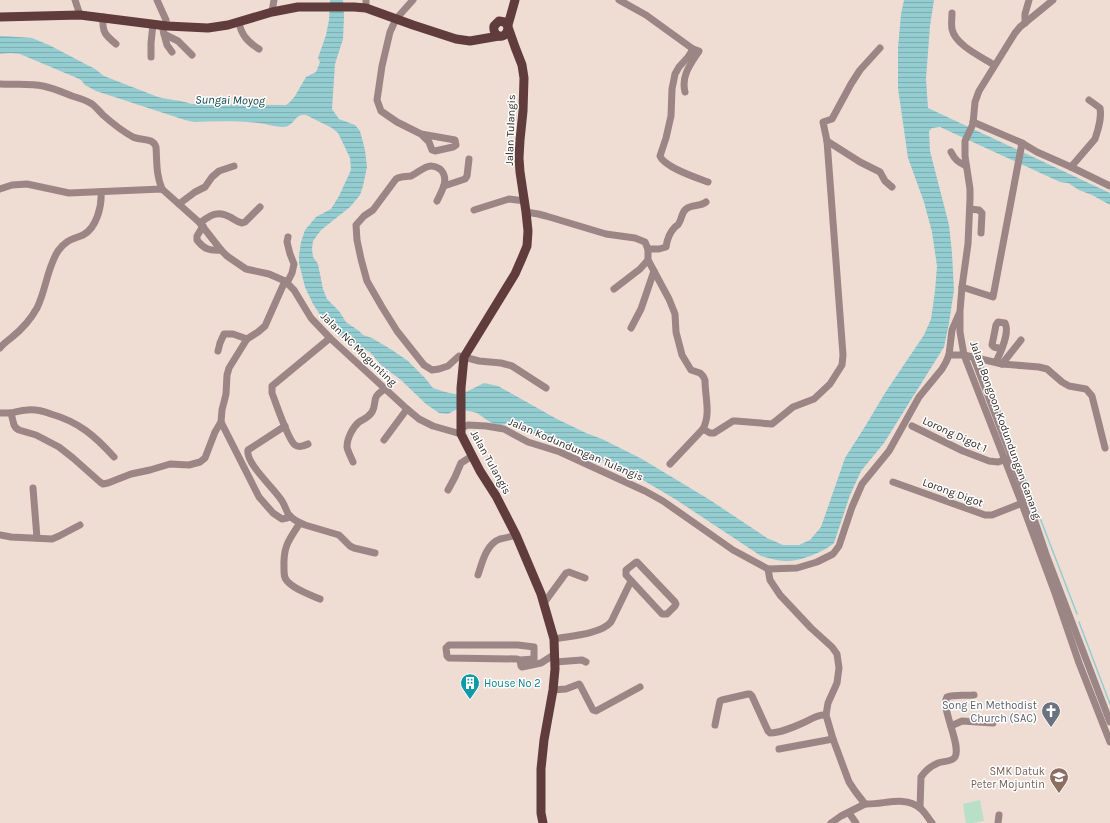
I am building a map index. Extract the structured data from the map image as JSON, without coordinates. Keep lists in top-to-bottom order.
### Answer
{
  "streets": {
    "main road": ["Jalan Tulangis"],
    "street": [
      "Jalan NC Mogunting",
      "Jalan Bongoon Kodundungan Ganang",
      "Lorong Digot 1",
      "Jalan Kodundungan Tulangis",
      "Lorong Digot"
    ]
  },
  "crossings": [
    ["Jalan Tulangis", "Jalan NC Mogunting"],
    ["Jalan Tulangis", "Jalan Kodundungan Tulangis"],
    ["Jalan NC Mogunting", "Jalan Kodundungan Tulangis"],
    ["Jalan Bongoon Kodundungan Ganang", "Lorong Digot 1"],
    ["Jalan Bongoon Kodundungan Ganang", "Lorong Digot"]
  ],
  "water": ["Sungai Moyog"],
  "places": {
    "building": ["House No 2"],
    "church": ["Song En Methodist Church (SAC)"],
    "school or university": ["SMK Datuk Peter Mojuntin"]
  }
}
